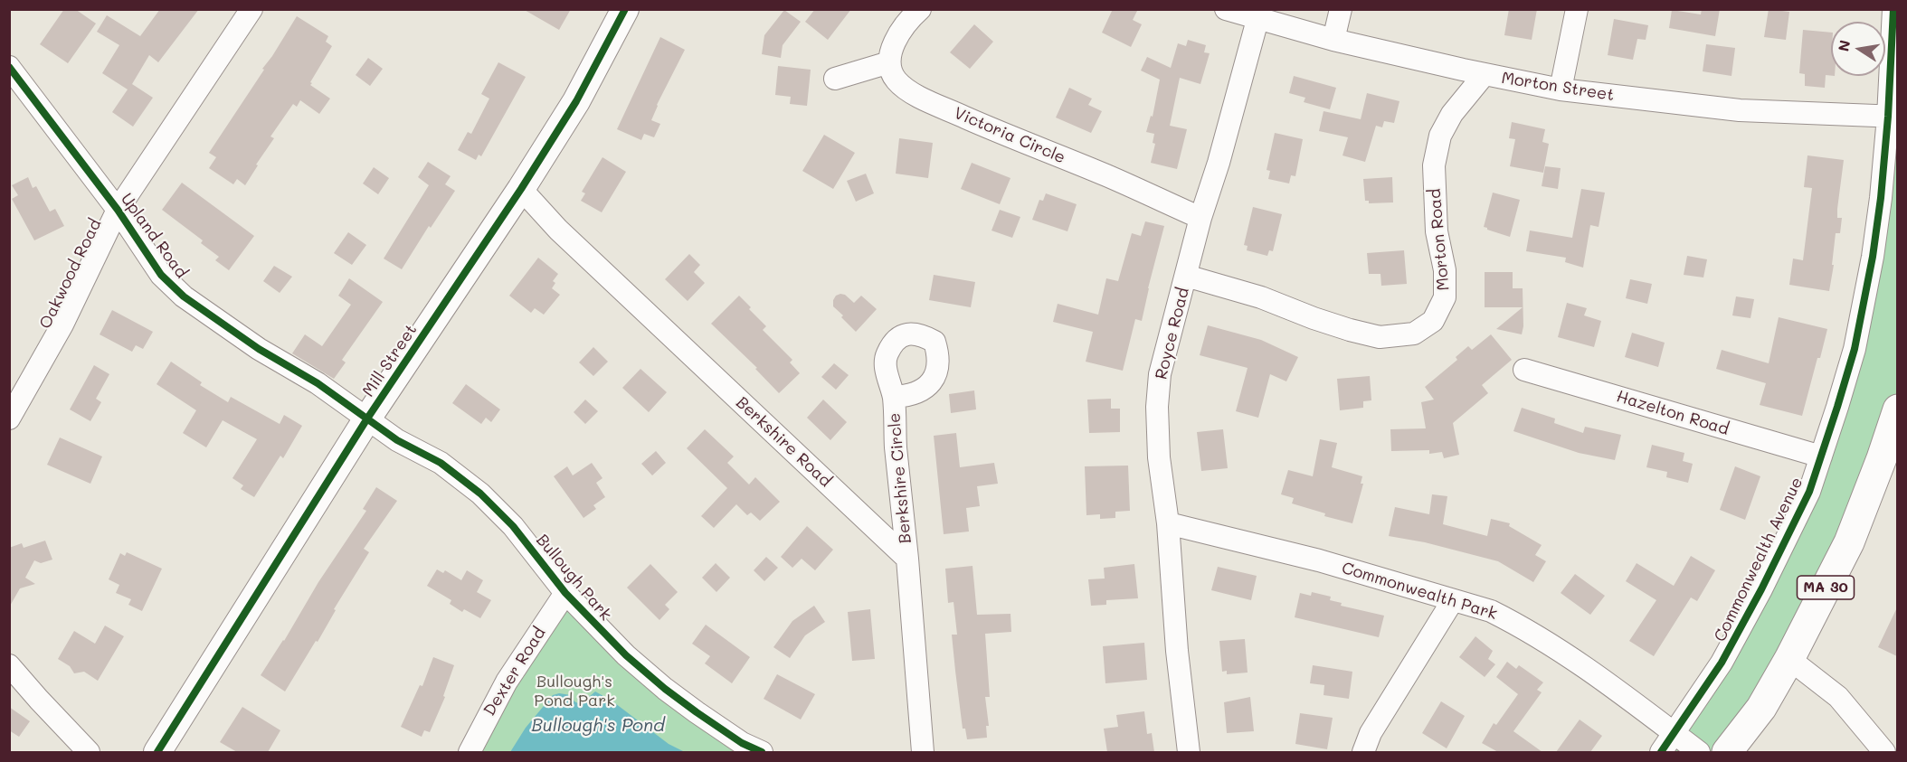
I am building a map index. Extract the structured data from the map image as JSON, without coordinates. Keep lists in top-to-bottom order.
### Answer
{
  "streets": {
    "main road": ["MA 30"],
    "street": [
      "Morton Street",
      "Victoria Circle",
      "Upland Road",
      "Morton Road",
      "Oakwood Road",
      "Royce Road",
      "Mill Street",
      "Hazelton Road",
      "Berkshire Road",
      "Berkshire Circle",
      "Commonwealth Avenue",
      "Bullough Park",
      "Commonwealth Park",
      "Dexter Road"
    ]
  },
  "crossings": [
    ["Morton Street", "Morton Road"],
    ["Morton Street", "Royce Road"],
    ["Morton Street", "Commonwealth Avenue"],
    ["Victoria Circle", "Royce Road"],
    ["Upland Road", "Oakwood Road"],
    ["Upland Road", "Mill Street"],
    ["Upland Road", "Bullough Park"],
    ["Morton Road", "Royce Road"],
    ["Royce Road", "Commonwealth Park"],
    ["Mill Street", "Berkshire Road"],
    ["Mill Street", "Bullough Park"],
    ["Hazelton Road", "Commonwealth Avenue"],
    ["Berkshire Road", "Berkshire Circle"],
    ["Commonwealth Avenue", "Commonwealth Park"],
    ["Bullough Park", "Dexter Road"]
  ],
  "water": ["Bullough's Pond"],
  "parks": ["Bullough's Pond Park"],
  "north": "left"
}
